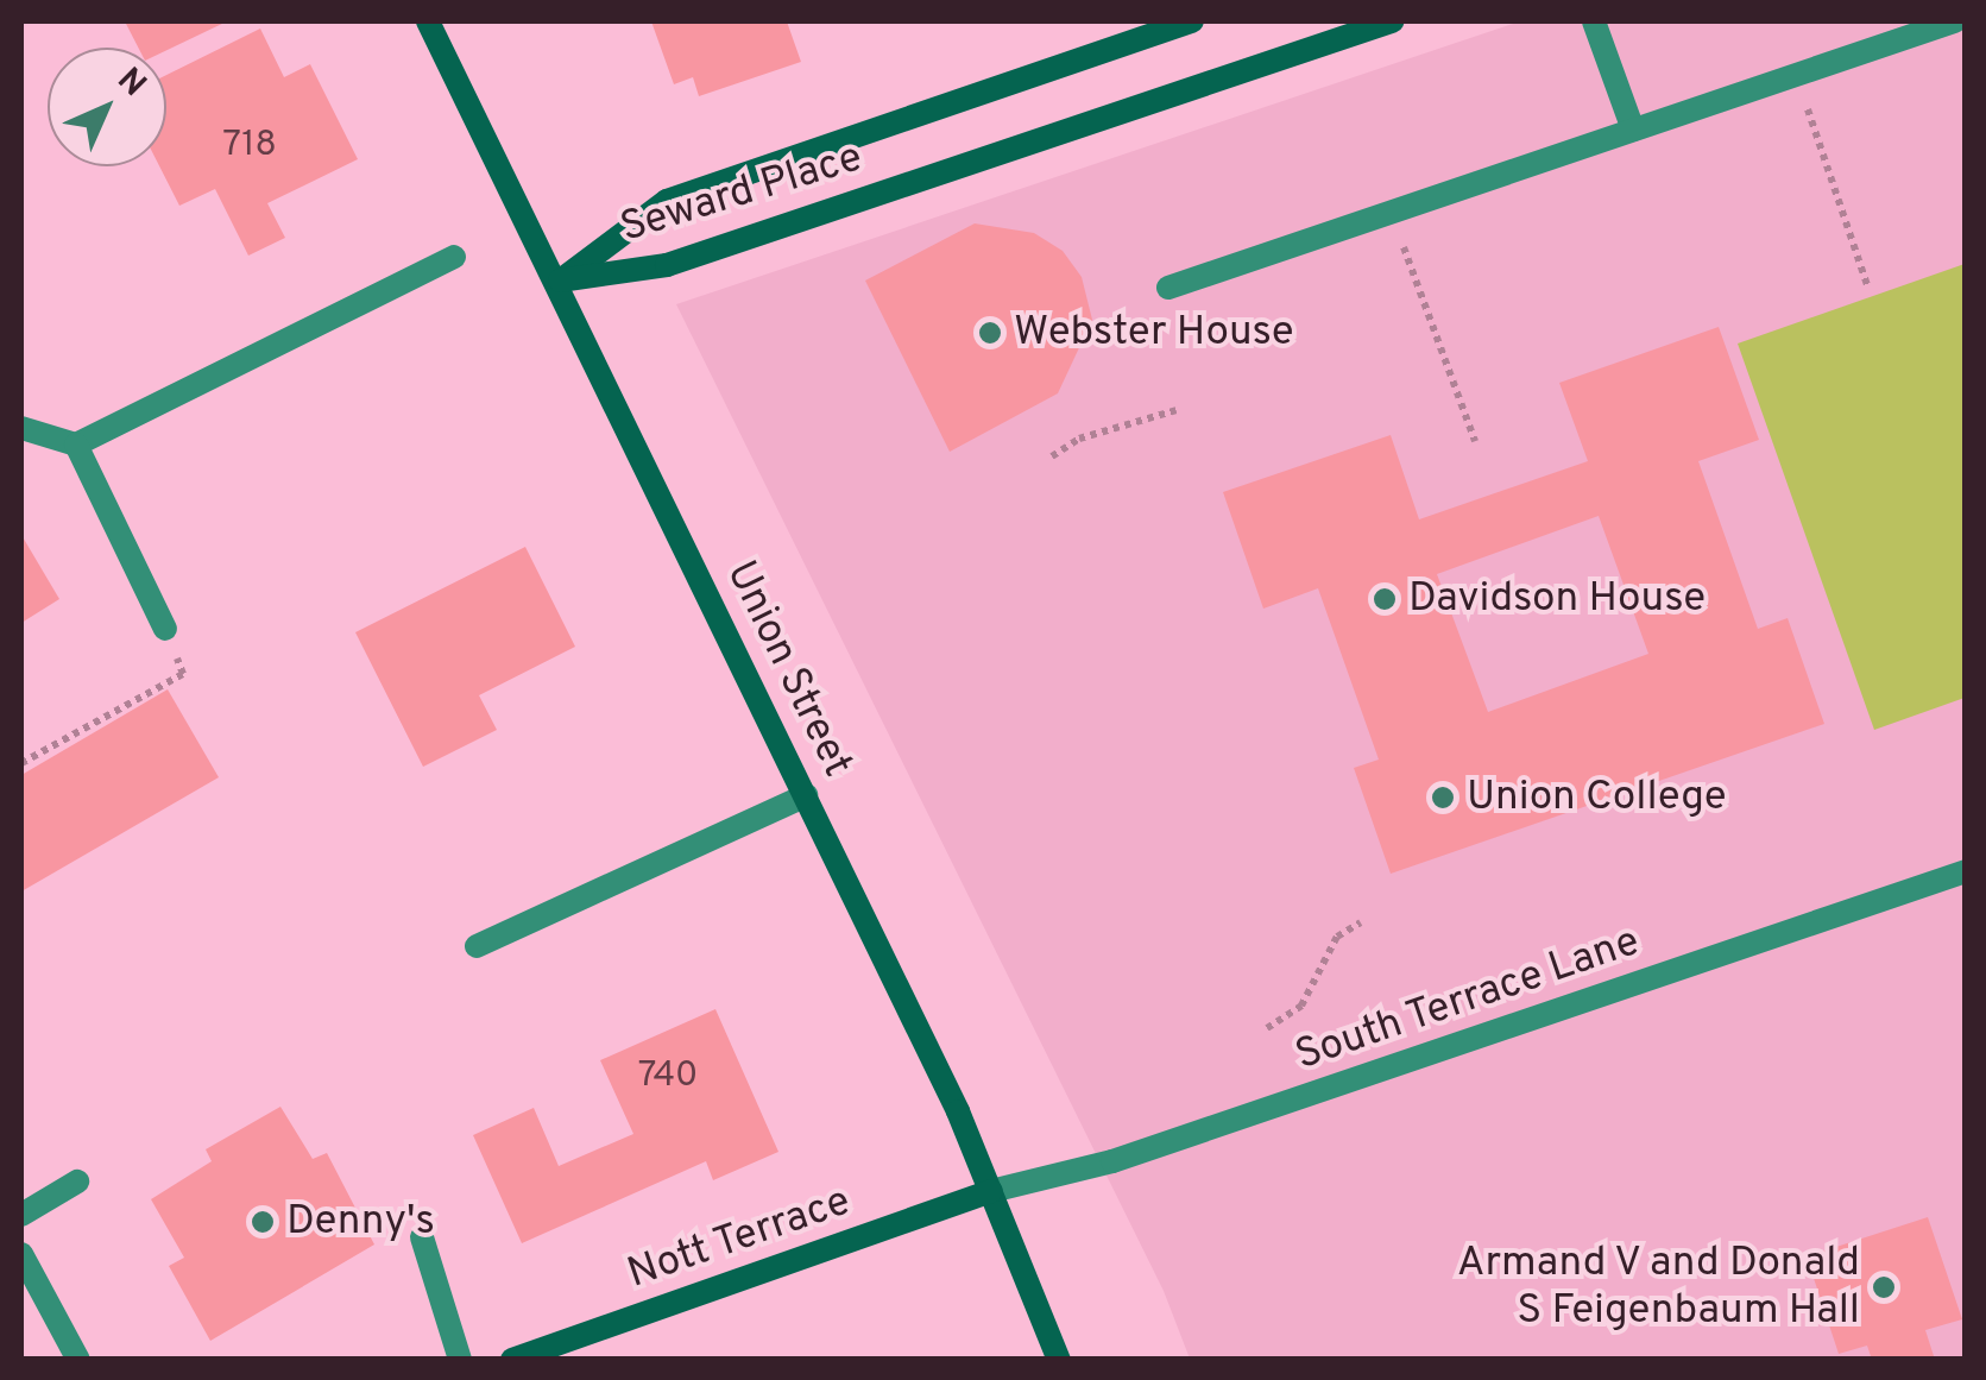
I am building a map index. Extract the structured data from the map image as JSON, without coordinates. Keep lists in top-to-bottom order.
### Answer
{
  "streets": {
    "street": [
      "Seward Place",
      "Union Street",
      "South Terrace Lane",
      "Nott Terrace"
    ]
  },
  "crossings": [
    ["Seward Place", "Union Street"],
    ["Union Street", "South Terrace Lane"],
    ["Union Street", "Nott Terrace"],
    ["South Terrace Lane", "Nott Terrace"]
  ],
  "places": [
    "Webster House",
    "Davidson House",
    "Union College",
    "Denny's",
    "Armand V and Donald S Feigenbaum Hall"
  ],
  "house_numbers": ["718", "740"],
  "north": "top right"
}
